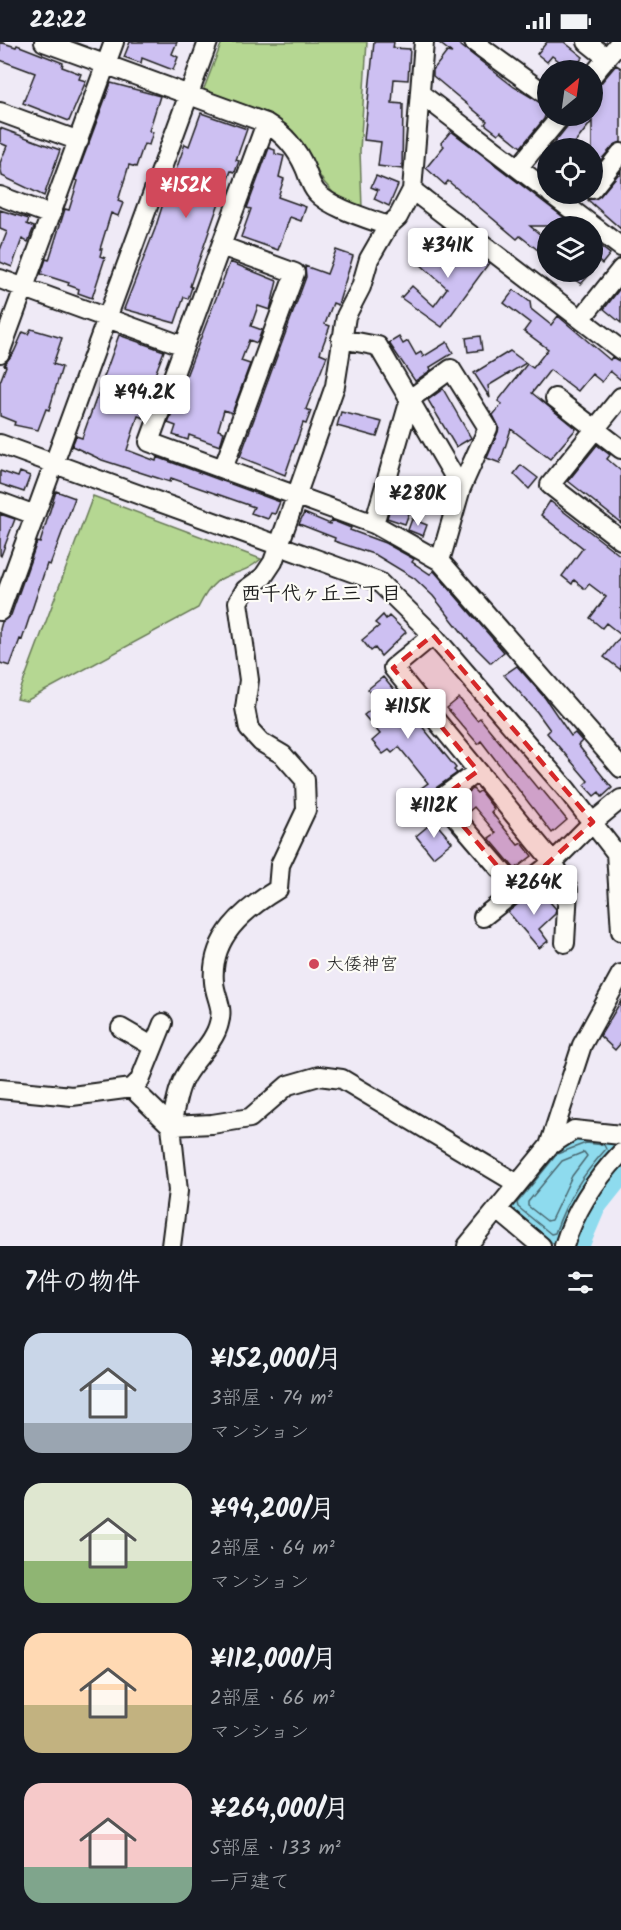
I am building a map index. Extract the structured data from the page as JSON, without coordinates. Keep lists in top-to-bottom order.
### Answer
{
  "districts": ["西千代ヶ丘三丁目"],
  "places": ["大倭神宮"],
  "north": "top right",
  "page": {
    "status": "22:22",
    "price": [
      "¥152K",
      "¥341K",
      "¥94.2K",
      "¥280K",
      "¥115K",
      "¥112K",
      "¥264K"
    ],
    "heading": "7件の物件",
    "list": [
      {
        "name": "¥152,000/月",
        "note": "3部屋 · 74 m² · マンション"
      },
      {
        "name": "¥94,200/月",
        "note": "2部屋 · 64 m² · マンション"
      },
      {
        "name": "¥112,000/月",
        "note": "2部屋 · 66 m² · マンション"
      },
      {
        "name": "¥264,000/月",
        "note": "5部屋 · 133 m² · 一戸建て"
      }
    ]
  }
}
